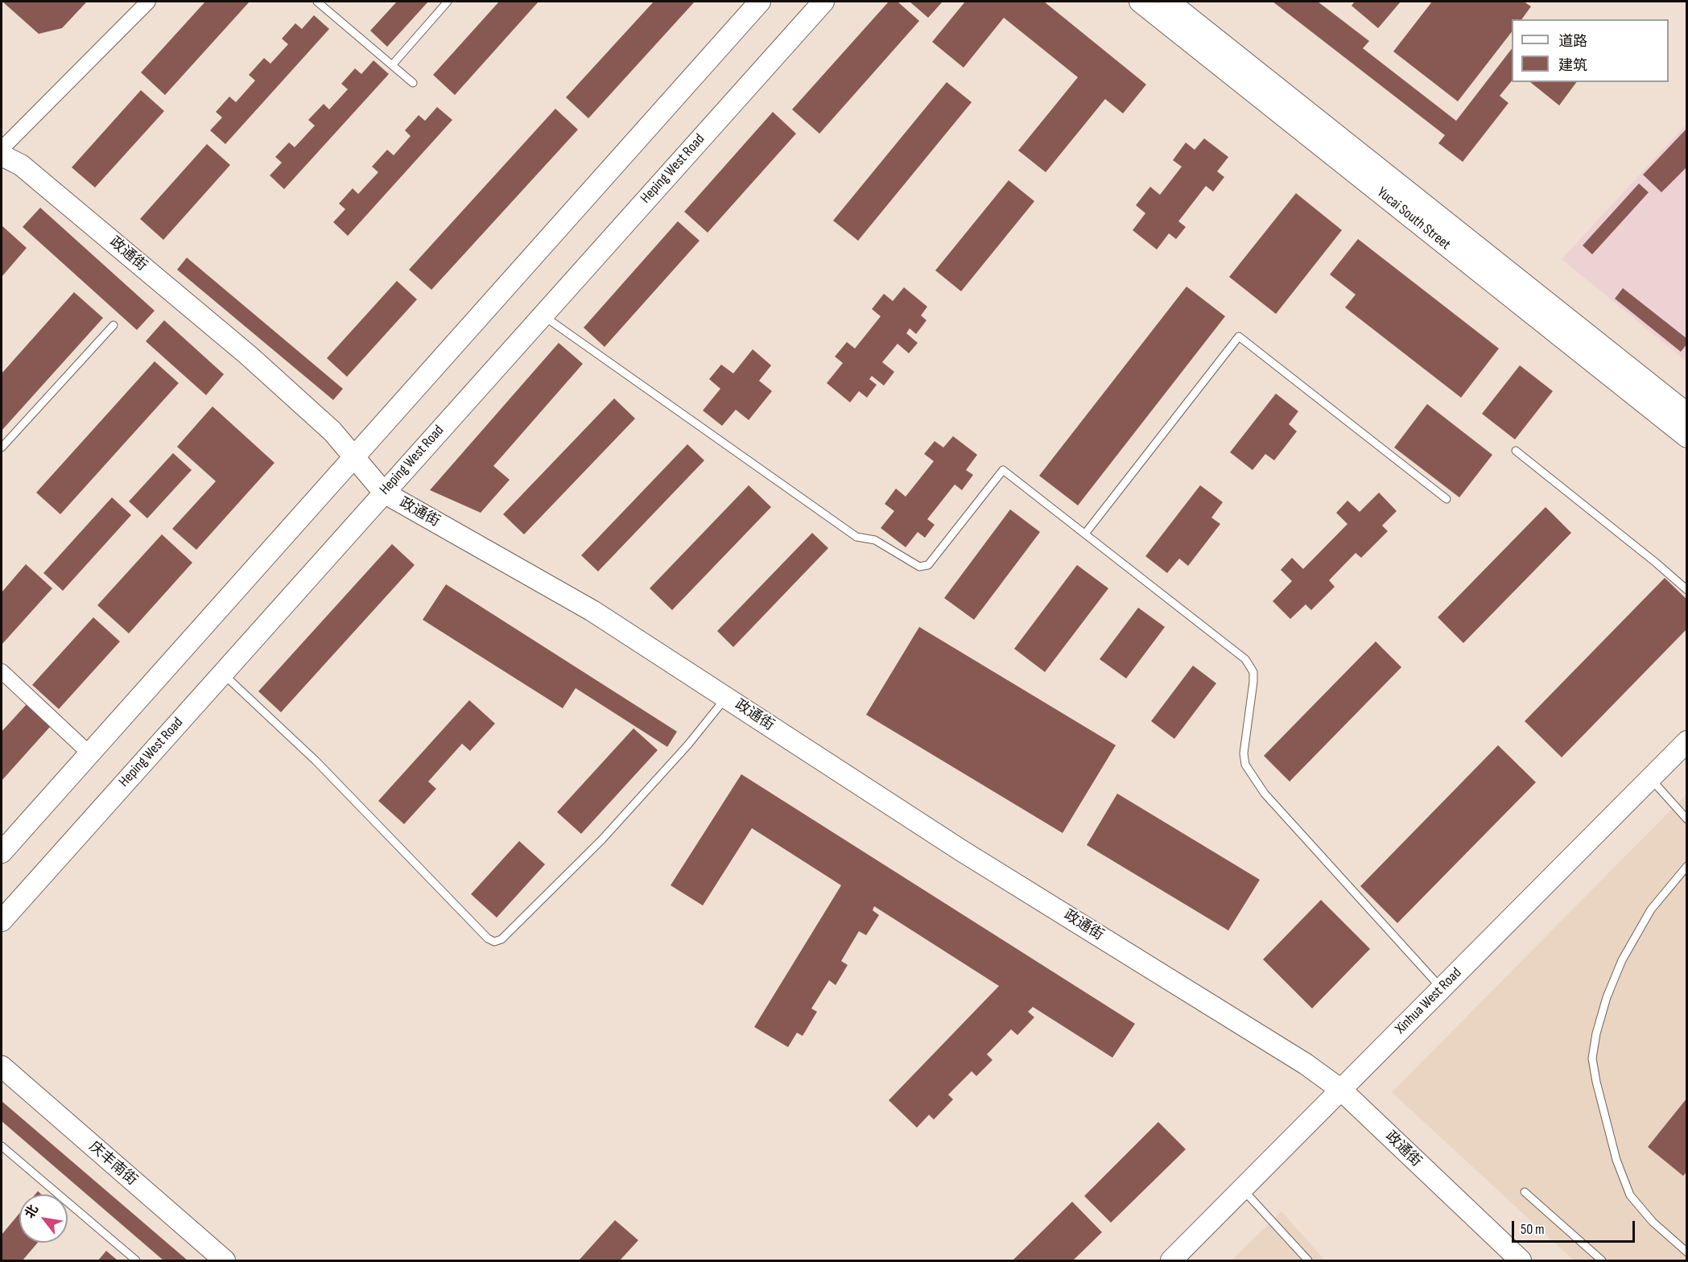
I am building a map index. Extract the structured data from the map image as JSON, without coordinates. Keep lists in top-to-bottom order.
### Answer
{
  "streets": {
    "main road": [
      "Heping West Road",
      "Yucai South Street",
      "政通街",
      "Xinhua West Road",
      "庆丰南街"
    ]
  },
  "crossings": [
    ["Heping West Road", "政通街"],
    ["政通街", "Xinhua West Road"]
  ],
  "legend": ["道路", "建筑"],
  "scale_bar": "50 m",
  "north": "top left"
}
